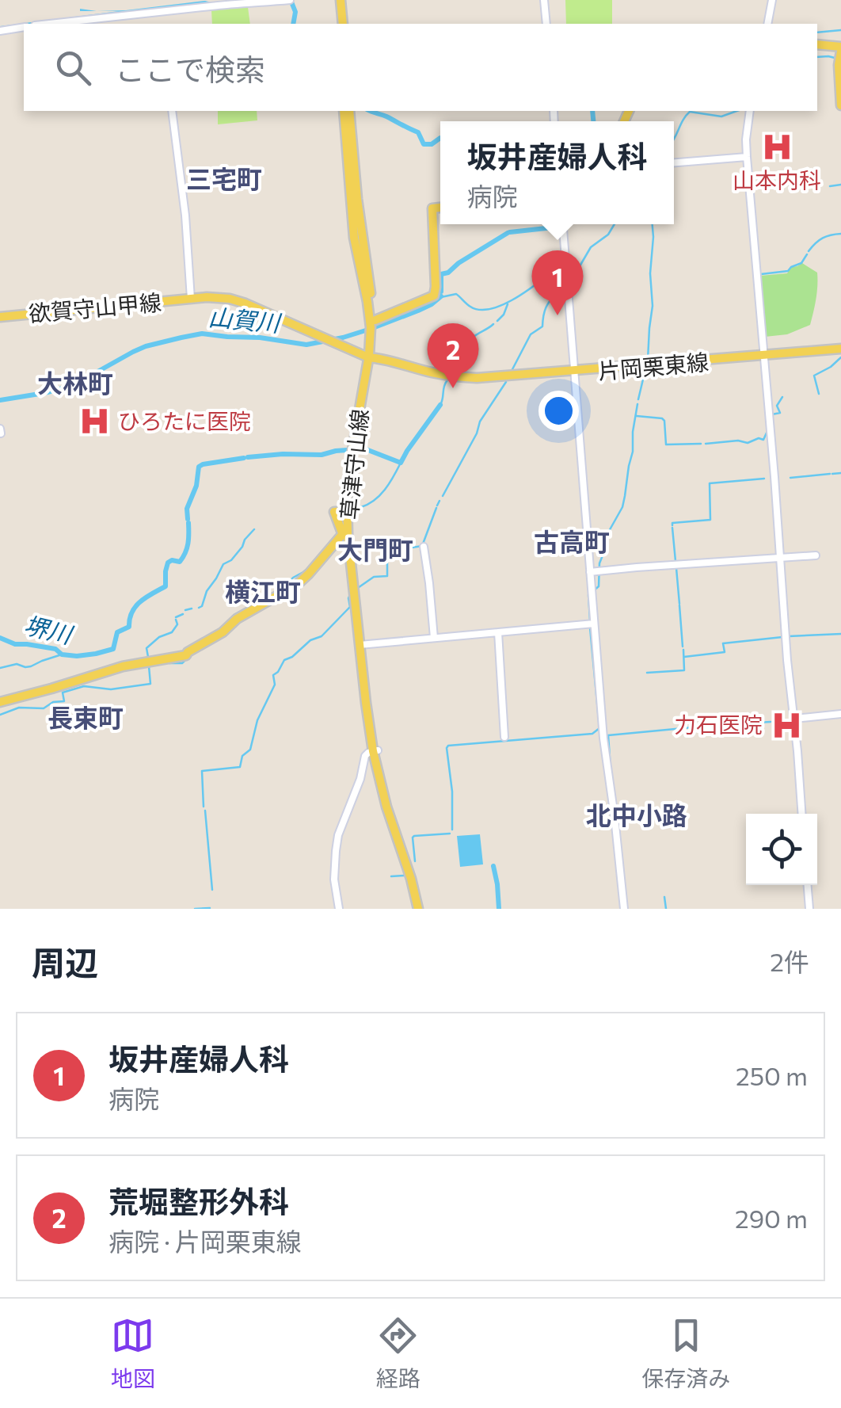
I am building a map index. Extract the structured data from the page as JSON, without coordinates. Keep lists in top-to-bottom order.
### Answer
{
  "streets": {
    "main road": ["欲賀守山甲線", "片岡栗東線", "草津守山線"]
  },
  "crossings": [
    ["欲賀守山甲線", "片岡栗東線"],
    ["欲賀守山甲線", "草津守山線"],
    ["片岡栗東線", "草津守山線"]
  ],
  "districts": [
    "三宅町",
    "大林町",
    "古高町",
    "大門町",
    "横江町",
    "長束町",
    "北中小路"
  ],
  "water": ["山賀川", "堺川"],
  "places": {
    "hospital": ["山本内科", "ひろたに医院", "力石医院"]
  },
  "page": {
    "search": "ここで検索",
    "popup": ["坂井産婦人科", "病院"],
    "pins": ["1", "2"],
    "heading": ["周辺", "2件"],
    "list": [
      {
        "mark": "1",
        "name": "坂井産婦人科",
        "note": "病院",
        "value": "250 m"
      },
      {
        "mark": "2",
        "name": "荒堀整形外科",
        "note": "病院 · 片岡栗東線",
        "value": "290 m"
      }
    ],
    "nav": ["地図", "経路", "保存済み"]
  }
}
